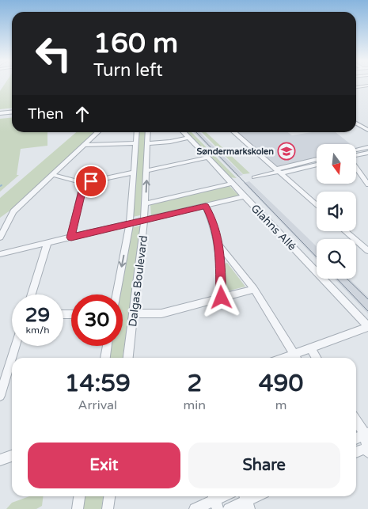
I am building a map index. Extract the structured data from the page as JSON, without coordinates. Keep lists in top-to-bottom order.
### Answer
{
  "streets": {
    "street": ["Glahns Allé", "Dalgas Boulevard"]
  },
  "places": {
    "school or university": ["Søndermarkskolen"]
  },
  "north": "bottom",
  "page": {
    "turn": ["160 m", "Turn left"],
    "then": "Then",
    "speed": "29 km/h",
    "limit": "30",
    "eta": [
      "14:59",
      "Arrival",
      "2",
      "min",
      "490",
      "m"
    ],
    "buttons": ["Exit", "Share"]
  }
}
